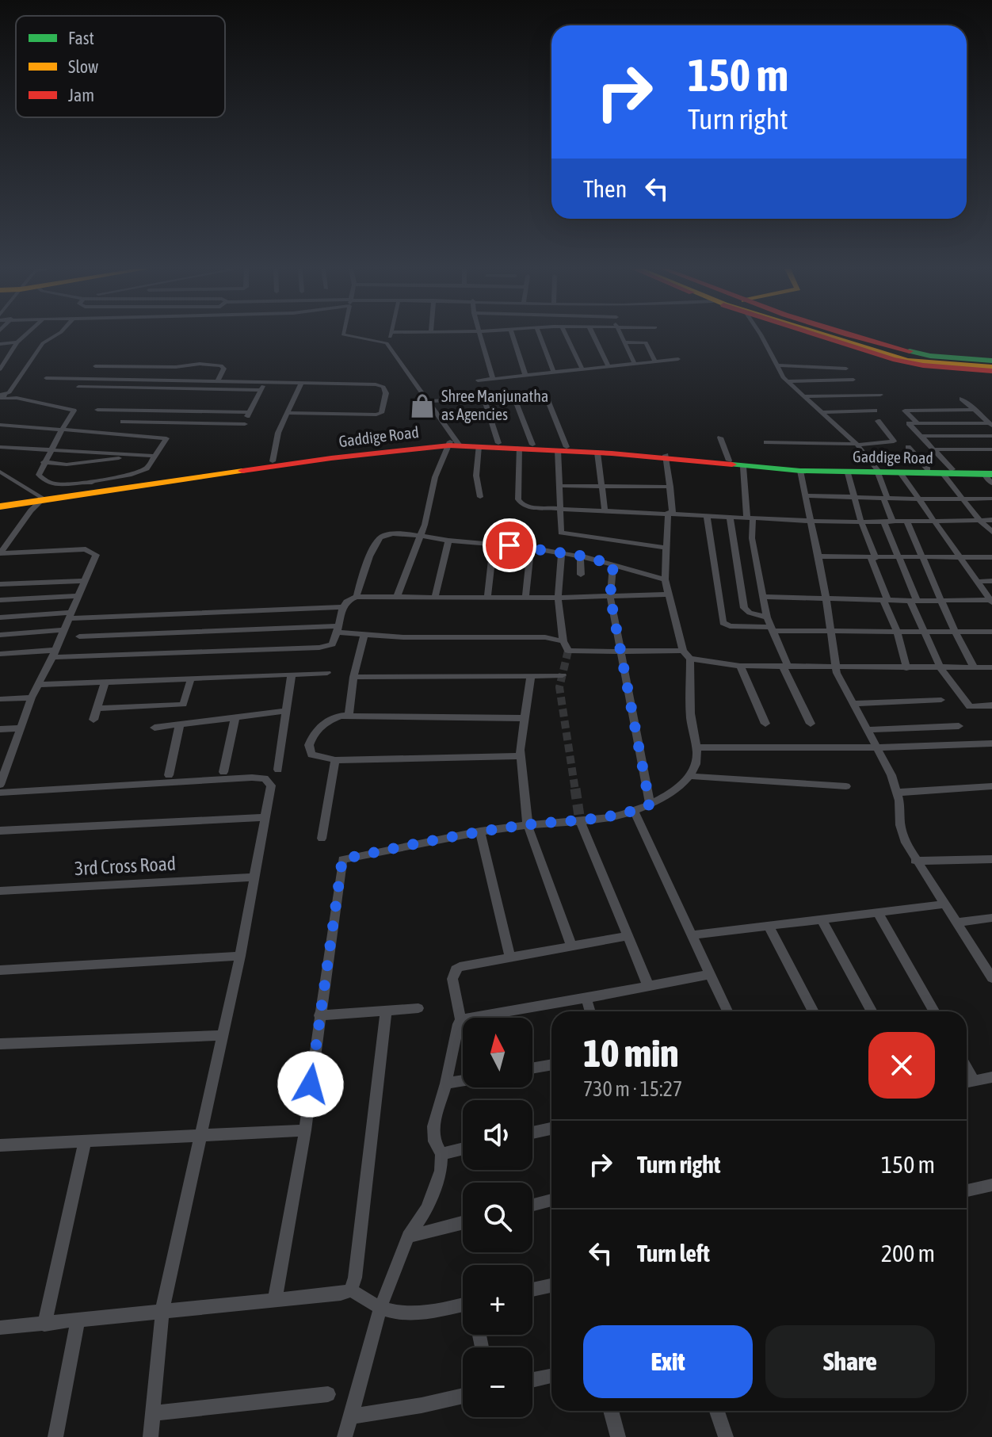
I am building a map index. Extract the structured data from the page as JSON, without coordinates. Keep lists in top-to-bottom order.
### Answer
{
  "streets": {
    "main road": ["Gaddige Road"],
    "street": ["3rd Cross Road"]
  },
  "places": {
    "shop": ["Shree Manjunatha as Agencies"]
  },
  "legend": ["Fast", "Slow", "Jam"],
  "north": "top",
  "page": {
    "turn": ["150 m", "Turn right"],
    "then": "Then",
    "heading": ["10 min", "730 m · 15:27"],
    "map_buttons": ["+", "−"],
    "list": [
      {
        "name": "Turn right",
        "value": "150 m"
      },
      {
        "name": "Turn left",
        "value": "200 m"
      }
    ],
    "buttons": ["Exit", "Share"]
  }
}
